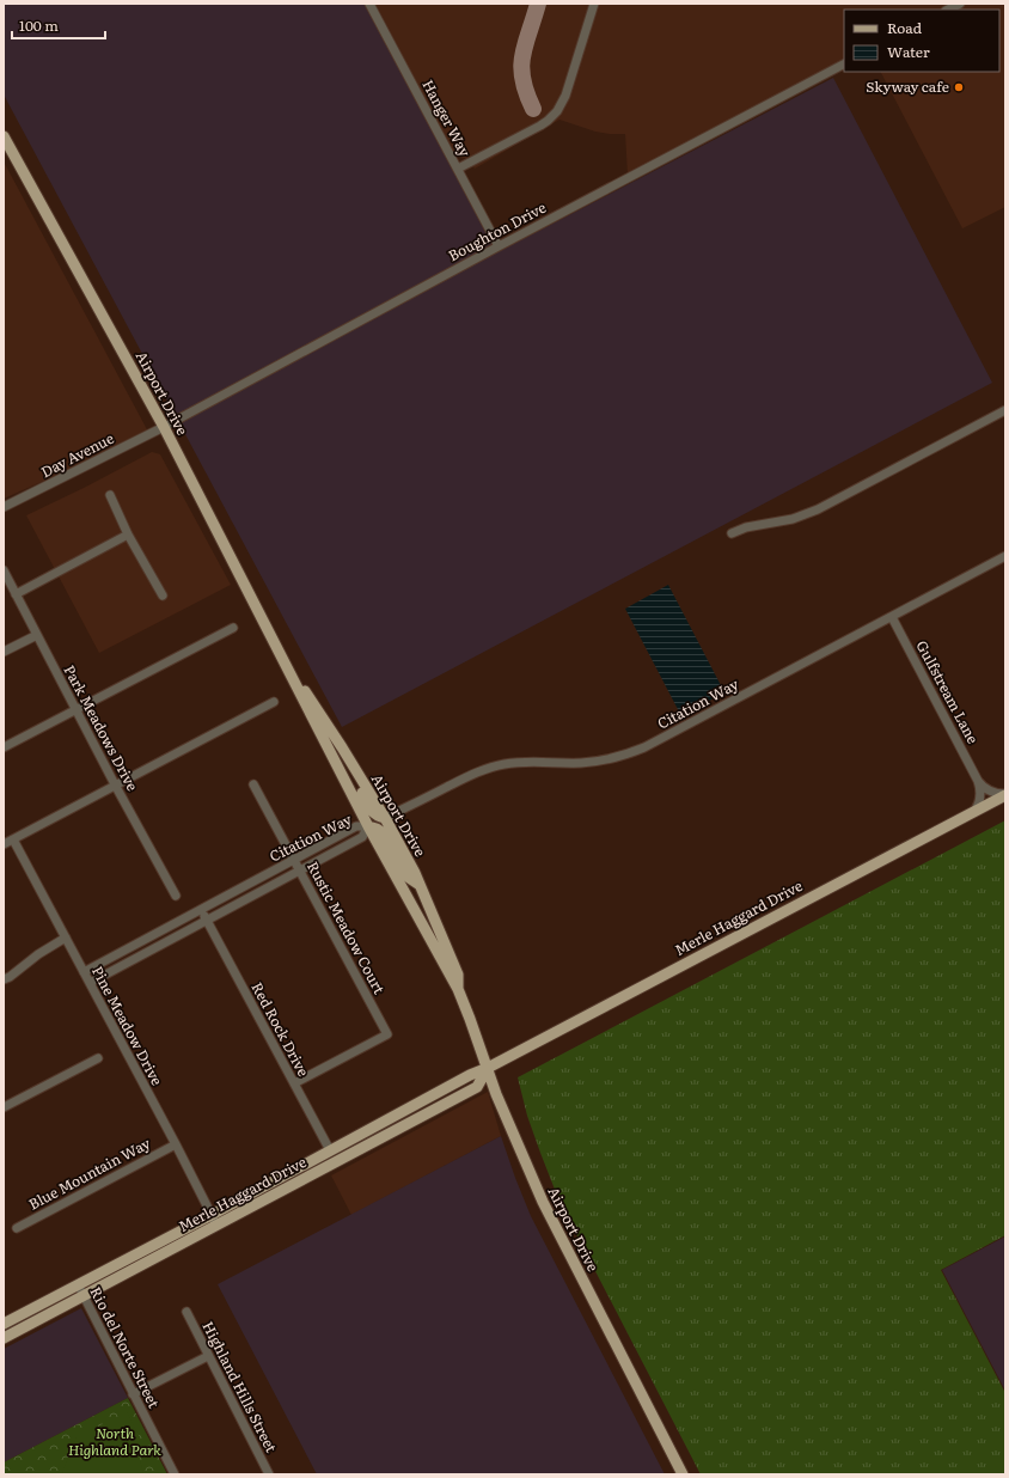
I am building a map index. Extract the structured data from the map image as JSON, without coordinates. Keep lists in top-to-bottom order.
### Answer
{
  "streets": {
    "main road": ["Airport Drive", "Merle Haggard Drive"],
    "street": [
      "Hanger Way",
      "Boughton Drive",
      "Day Avenue",
      "Gulfstream Lane",
      "Citation Way",
      "Park Meadows Drive",
      "Rustic Meadow Court",
      "Pine Meadow Drive",
      "Red Rock Drive",
      "Blue Mountain Way",
      "Rio del Norte Street",
      "Highland Hills Street"
    ]
  },
  "crossings": [
    ["Hanger Way", "Boughton Drive"],
    ["Boughton Drive", "Airport Drive"],
    ["Boughton Drive", "Day Avenue"],
    ["Airport Drive", "Day Avenue"],
    ["Airport Drive", "Citation Way"],
    ["Airport Drive", "Merle Haggard Drive"],
    ["Gulfstream Lane", "Citation Way"],
    ["Gulfstream Lane", "Merle Haggard Drive"],
    ["Citation Way", "Rustic Meadow Court"],
    ["Citation Way", "Pine Meadow Drive"],
    ["Citation Way", "Red Rock Drive"],
    ["Merle Haggard Drive", "Pine Meadow Drive"],
    ["Merle Haggard Drive", "Red Rock Drive"],
    ["Merle Haggard Drive", "Rio del Norte Street"],
    ["Rustic Meadow Court", "Red Rock Drive"],
    ["Pine Meadow Drive", "Blue Mountain Way"]
  ],
  "parks": ["North Highland Park"],
  "places": ["Skyway cafe"],
  "legend": ["Road", "Water"],
  "scale_bar": "100 m"
}
